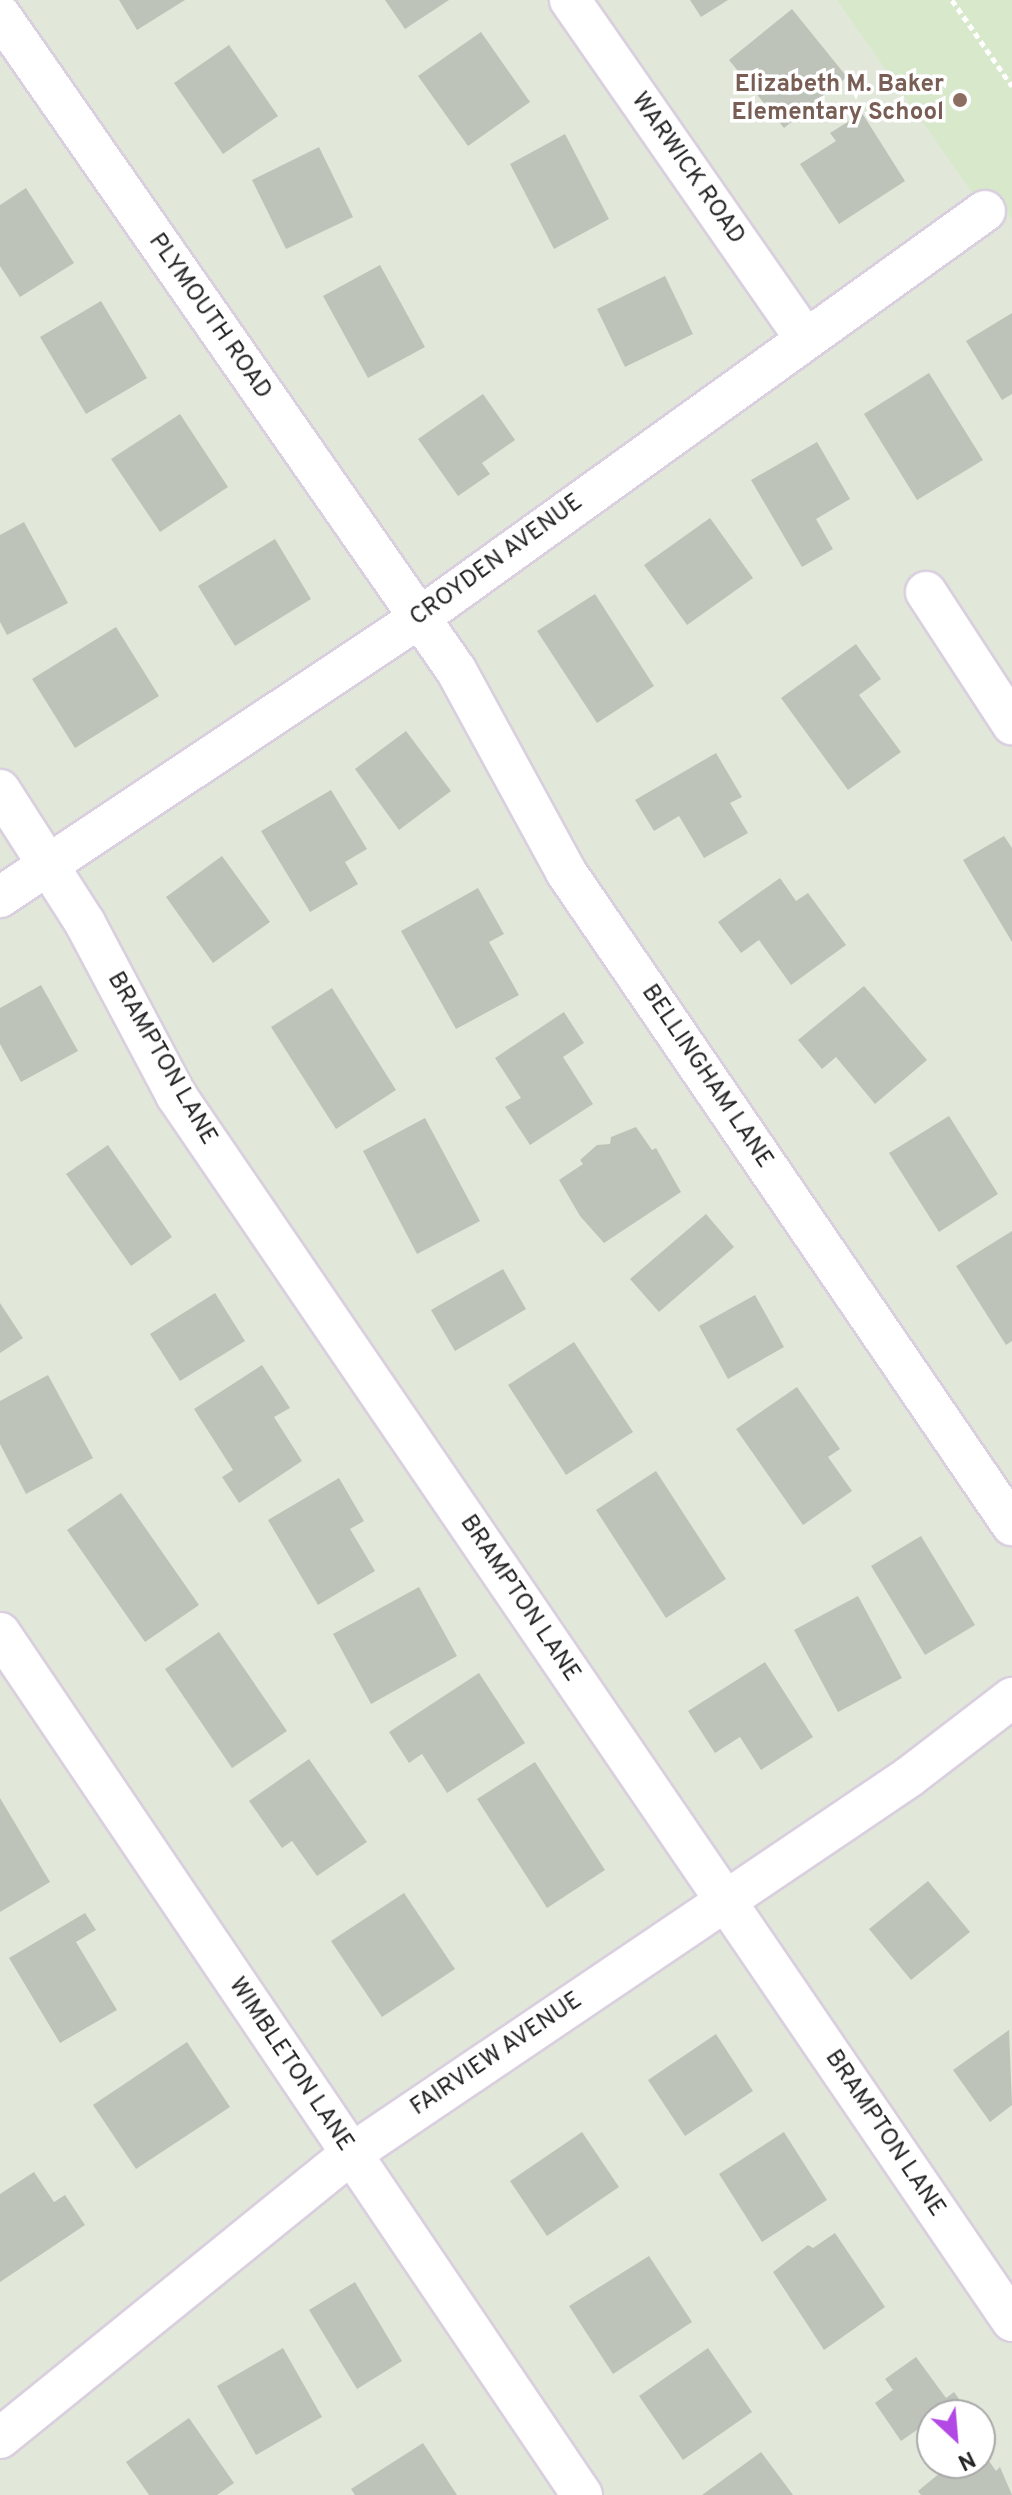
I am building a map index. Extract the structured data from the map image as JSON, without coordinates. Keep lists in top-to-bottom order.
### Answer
{
  "streets": {
    "street": [
      "WARWICK ROAD",
      "PLYMOUTH ROAD",
      "CROYDEN AVENUE",
      "BRAMPTON LANE",
      "BELLINGHAM LANE",
      "FAIRVIEW AVENUE",
      "WIMBLETON LANE"
    ]
  },
  "crossings": [
    ["WARWICK ROAD", "CROYDEN AVENUE"],
    ["PLYMOUTH ROAD", "CROYDEN AVENUE"],
    ["PLYMOUTH ROAD", "BELLINGHAM LANE"],
    ["CROYDEN AVENUE", "BRAMPTON LANE"],
    ["CROYDEN AVENUE", "BELLINGHAM LANE"],
    ["BRAMPTON LANE", "FAIRVIEW AVENUE"],
    ["FAIRVIEW AVENUE", "WIMBLETON LANE"]
  ],
  "places": ["Elizabeth M. Baker Elementary School"],
  "north": "bottom right"
}
